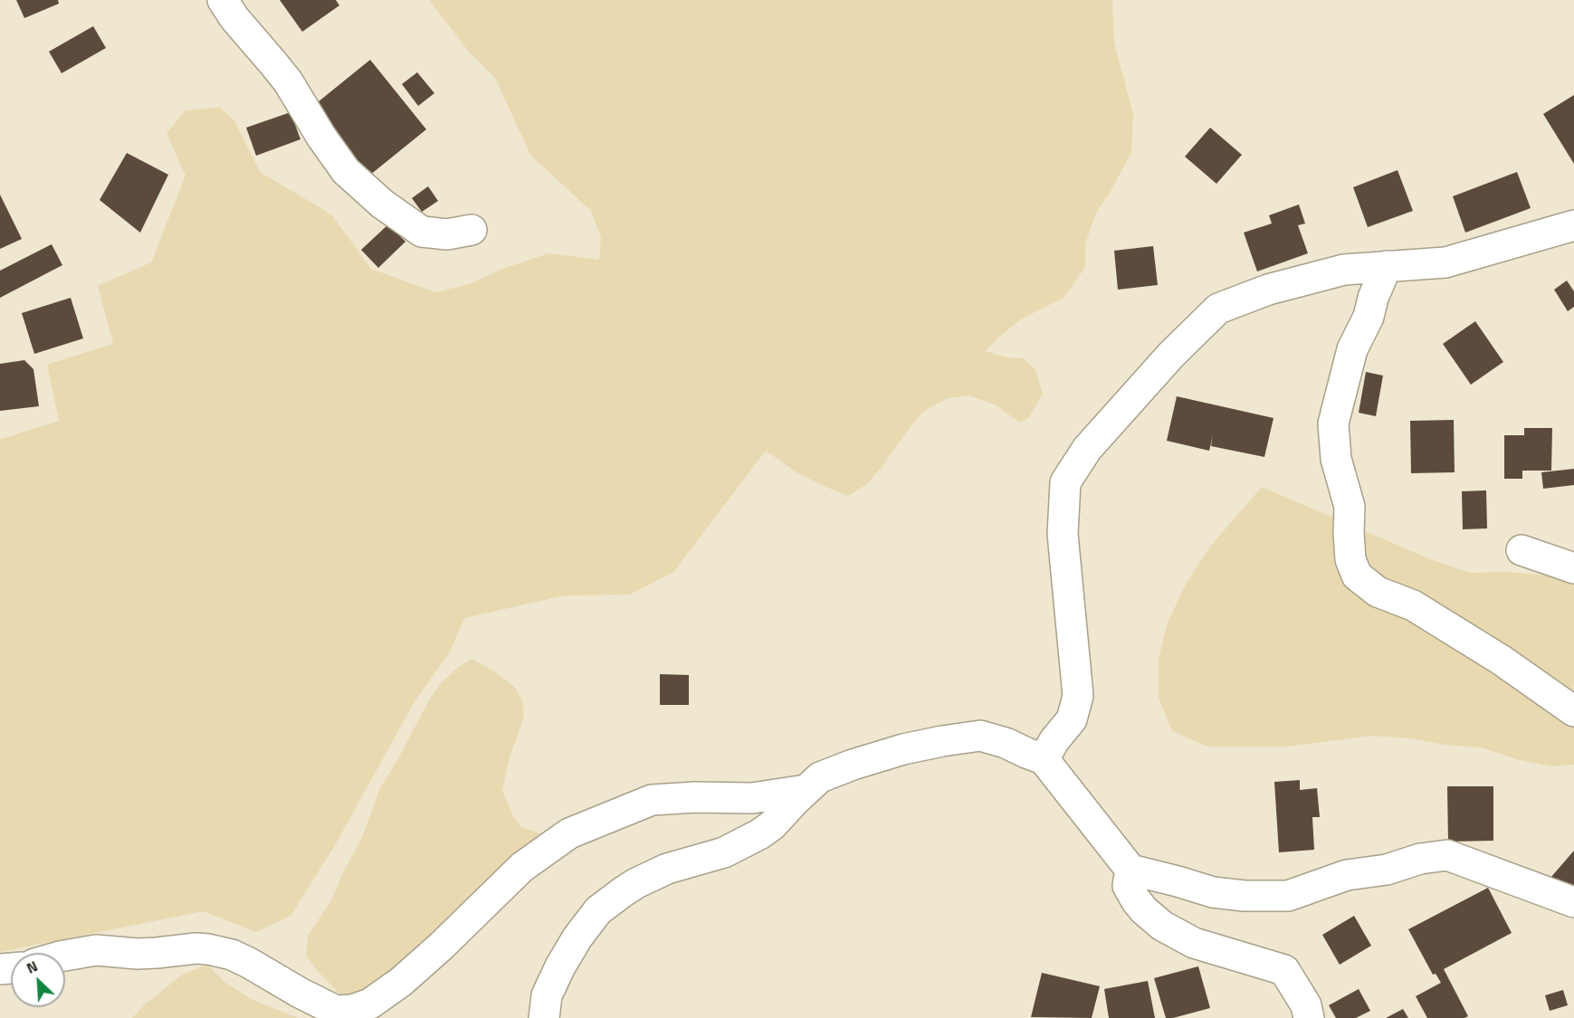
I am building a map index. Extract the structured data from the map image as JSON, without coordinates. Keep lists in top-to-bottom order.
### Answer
{
  "north": "top left"
}
